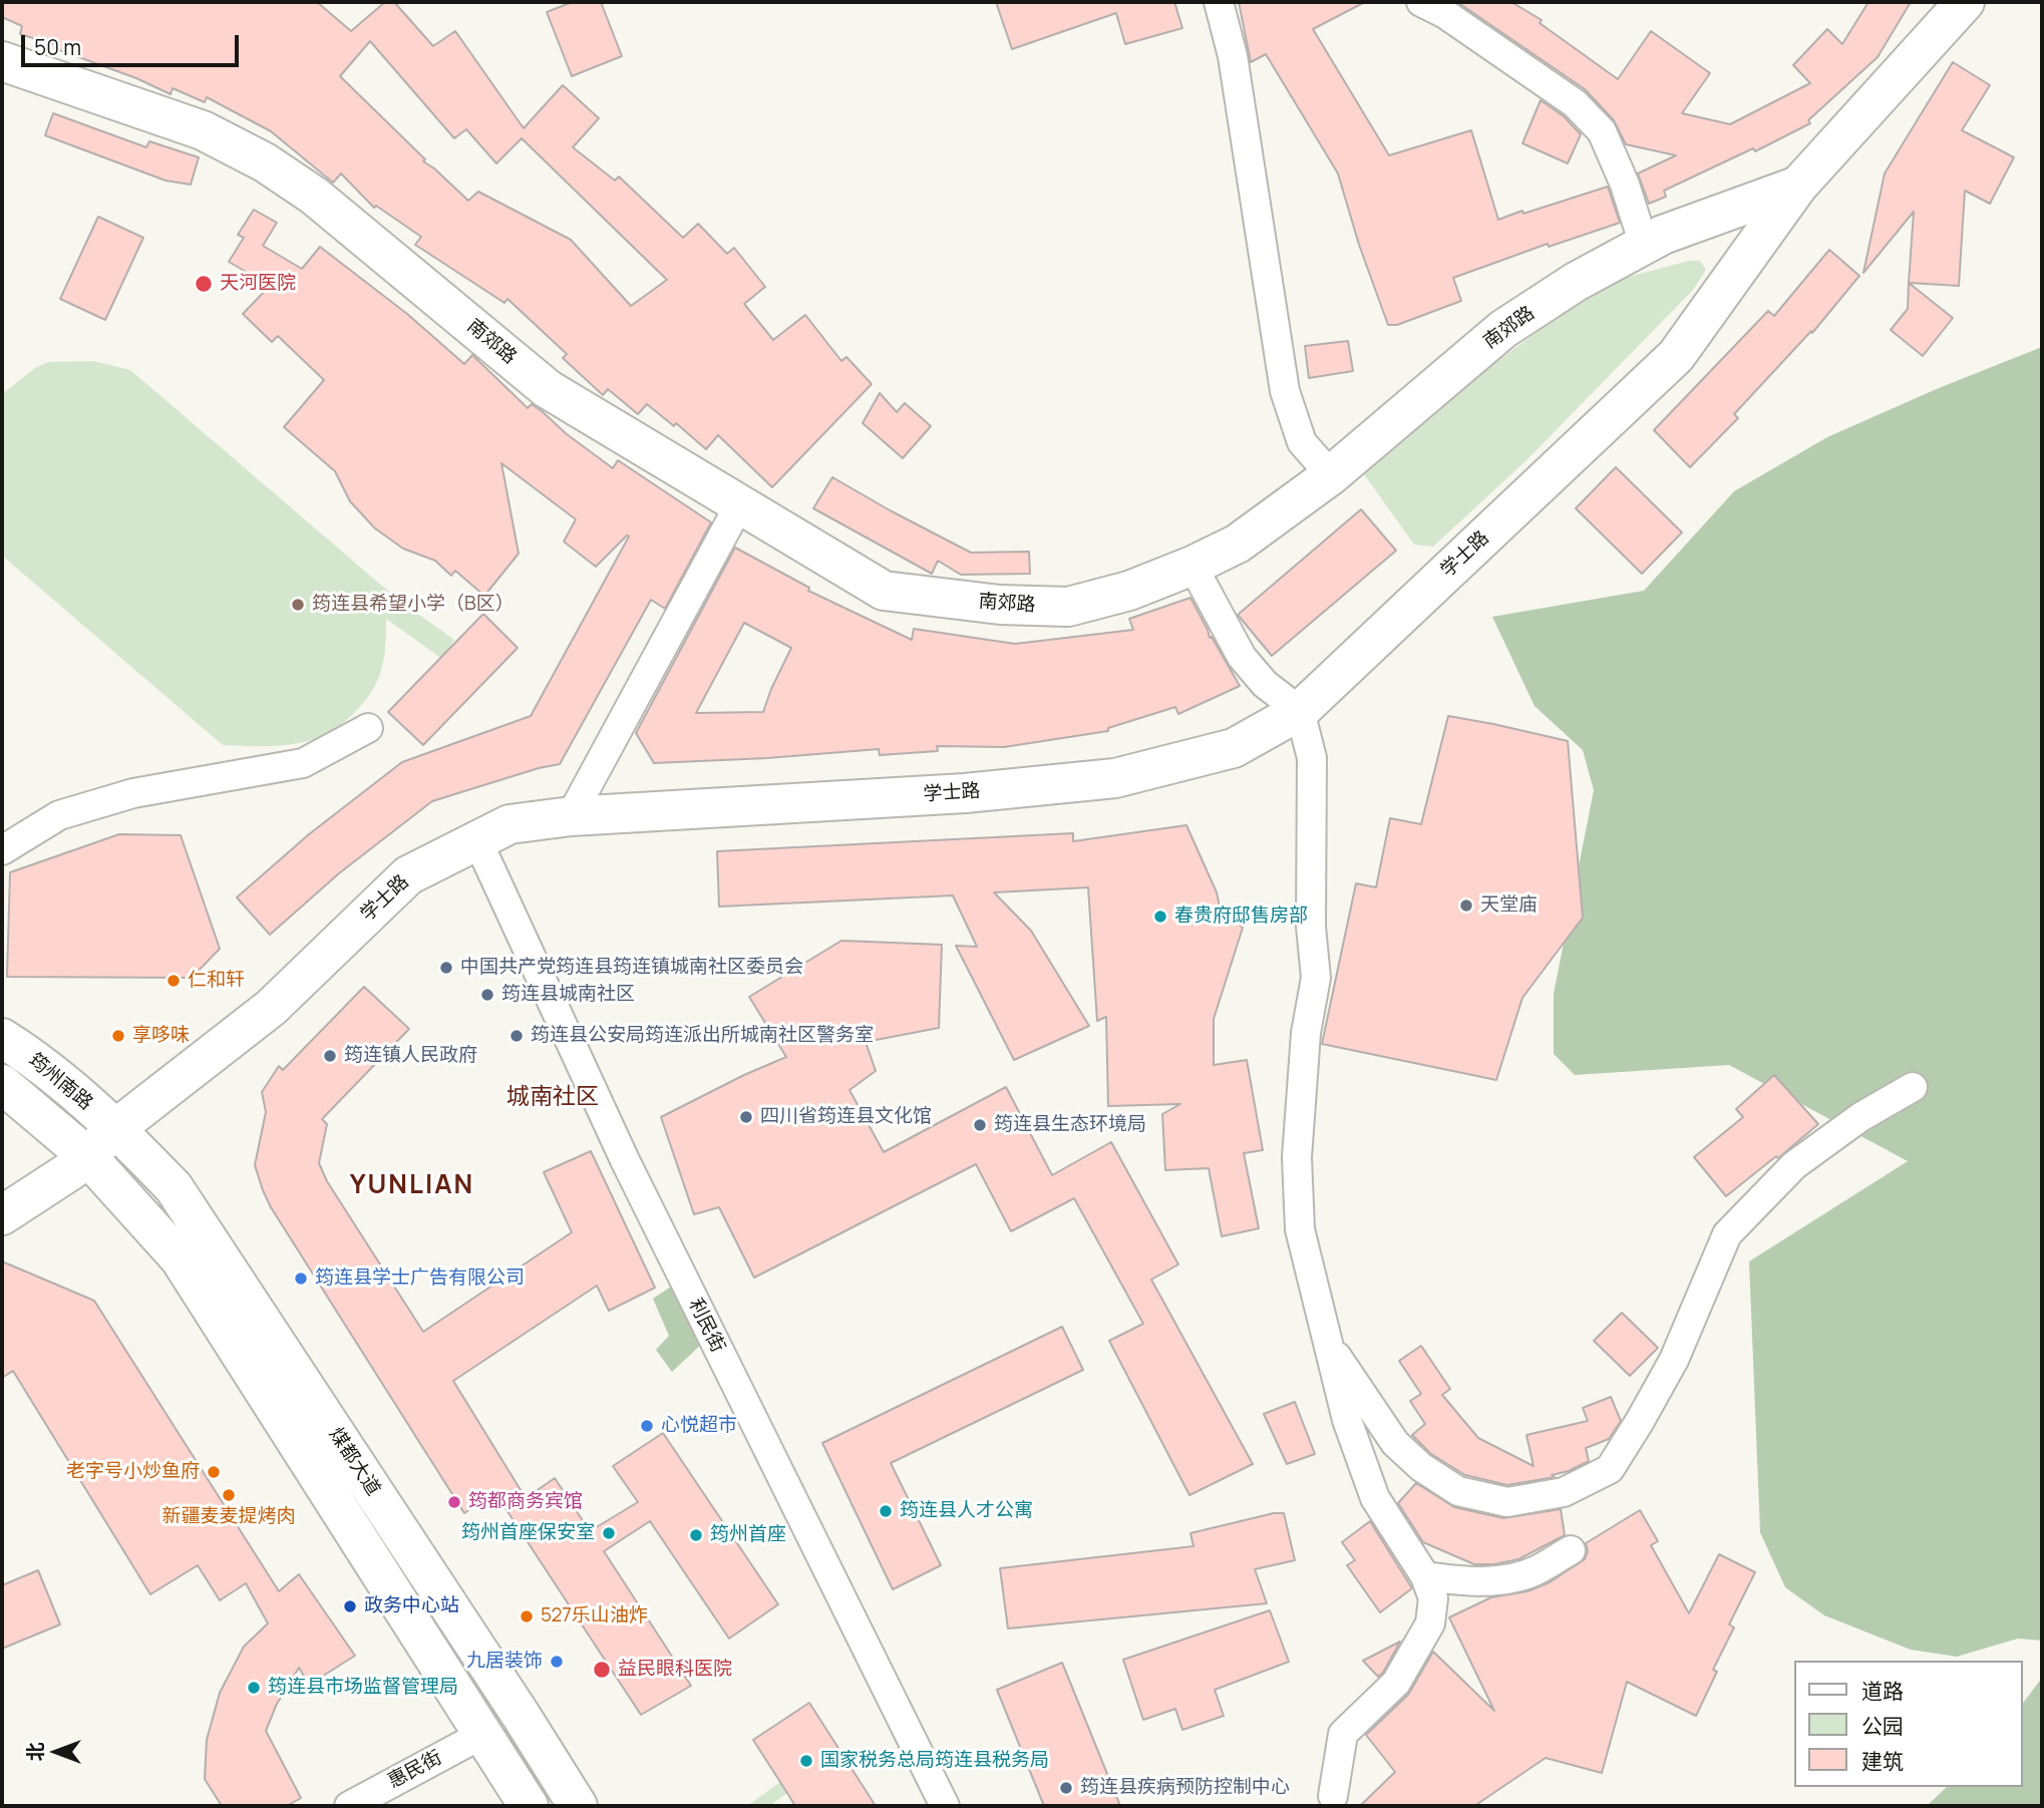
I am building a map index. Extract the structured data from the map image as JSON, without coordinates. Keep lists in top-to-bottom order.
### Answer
{
  "streets": {
    "main road": [
      "南郊路",
      "学士路",
      "筠州南路",
      "煤都大道"
    ],
    "street": ["利民街", "惠民街"]
  },
  "crossings": [
    ["南郊路", "学士路"],
    ["学士路", "筠州南路"],
    ["学士路", "利民街"],
    ["学士路", "煤都大道"],
    ["筠州南路", "煤都大道"],
    ["煤都大道", "惠民街"]
  ],
  "districts": ["城南社区", "YUNLIAN"],
  "places": [
    "天河医院",
    "筠连县希望小学（B区）",
    "天堂庙",
    "春贵府邸售房部",
    "中国共产党筠连县筠连镇城南社区委员会",
    "仁和轩",
    "筠连县城南社区",
    "享哆味",
    "筠连县公安局筠连派出所城南社区警务室",
    "筠连镇人民政府",
    "四川省筠连县文化馆",
    "筠连县生态环境局",
    "筠连县学士广告有限公司",
    "心悦超市",
    "老字号小炒鱼府",
    "新疆麦麦提烤肉",
    "筠都商务宾馆",
    "筠连县人才公寓",
    "筠州首座保安室",
    "筠州首座",
    "政务中心站",
    "527乐山油炸",
    "九居装饰",
    "益民眼科医院",
    "筠连县市场监督管理局",
    "国家税务总局筠连县税务局",
    "筠连县疾病预防控制中心"
  ],
  "legend": ["道路", "公园", "建筑"],
  "scale_bar": "50 m",
  "north": "left"
}
